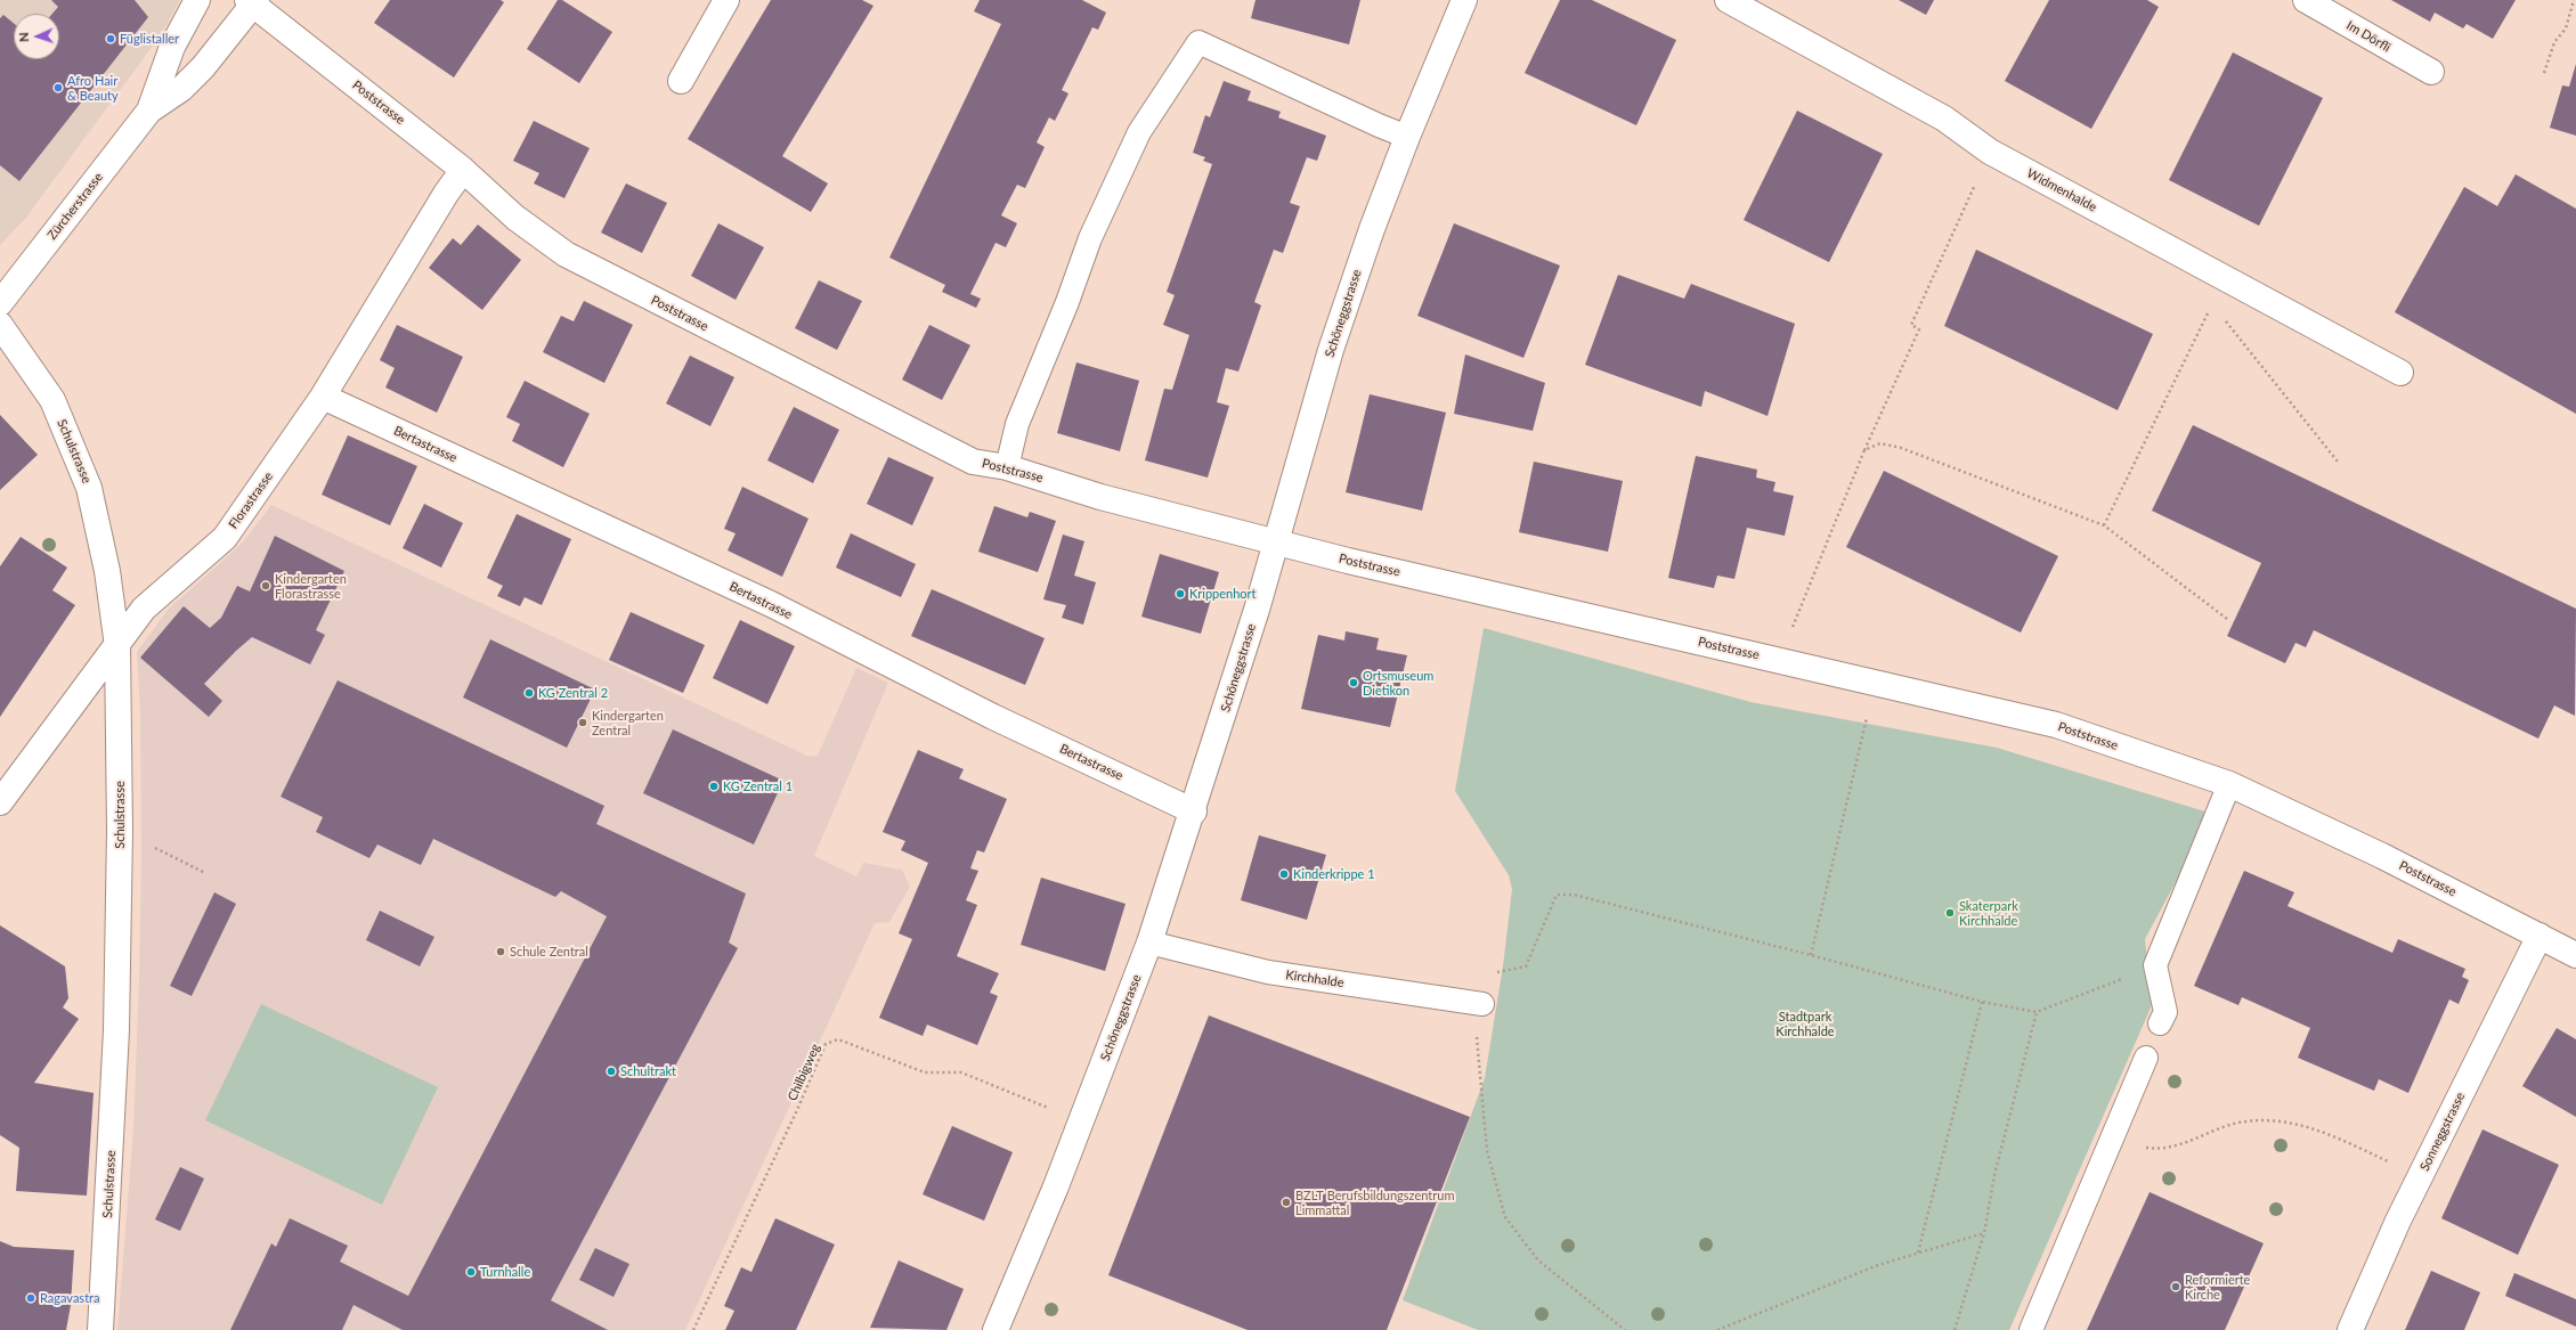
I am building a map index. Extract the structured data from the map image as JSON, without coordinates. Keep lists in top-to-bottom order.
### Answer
{
  "streets": {
    "street": [
      "Im Dörfli",
      "Poststrasse",
      "Widmenhalde",
      "Zürcherstrasse",
      "Schöneggstrasse",
      "Bertastrasse",
      "Schulstrasse",
      "Florastrasse",
      "Sonneggstrasse"
    ],
    "lane": ["Kirchhalde"],
    "path": ["Chilbigweg"]
  },
  "crossings": [
    ["Poststrasse", "Zürcherstrasse"],
    ["Poststrasse", "Schöneggstrasse"],
    ["Poststrasse", "Florastrasse"],
    ["Poststrasse", "Sonneggstrasse"],
    ["Schöneggstrasse", "Bertastrasse"],
    ["Schöneggstrasse", "Kirchhalde"],
    ["Schöneggstrasse", "Chilbigweg"],
    ["Bertastrasse", "Florastrasse"],
    ["Schulstrasse", "Florastrasse"]
  ],
  "parks": ["Stadtpark Kirchhalde"],
  "places": [
    "Füglistaller",
    "Afro Hair & Beauty",
    "Kindergarten Florastrasse",
    "Krippenhort",
    "Ortsmuseum Dietikon",
    "KG Zentral 2",
    "Kindergarten Zentral",
    "KG Zentral 1",
    "Kinderkrippe 1",
    "Skaterpark Kirchhalde",
    "Schule Zentral",
    "Schultrakt",
    "BZLT Berufsbildungszentrum Limmattal",
    "Turnhalle",
    "Reformierte Kirche",
    "Ragavastra"
  ],
  "north": "left"
}
